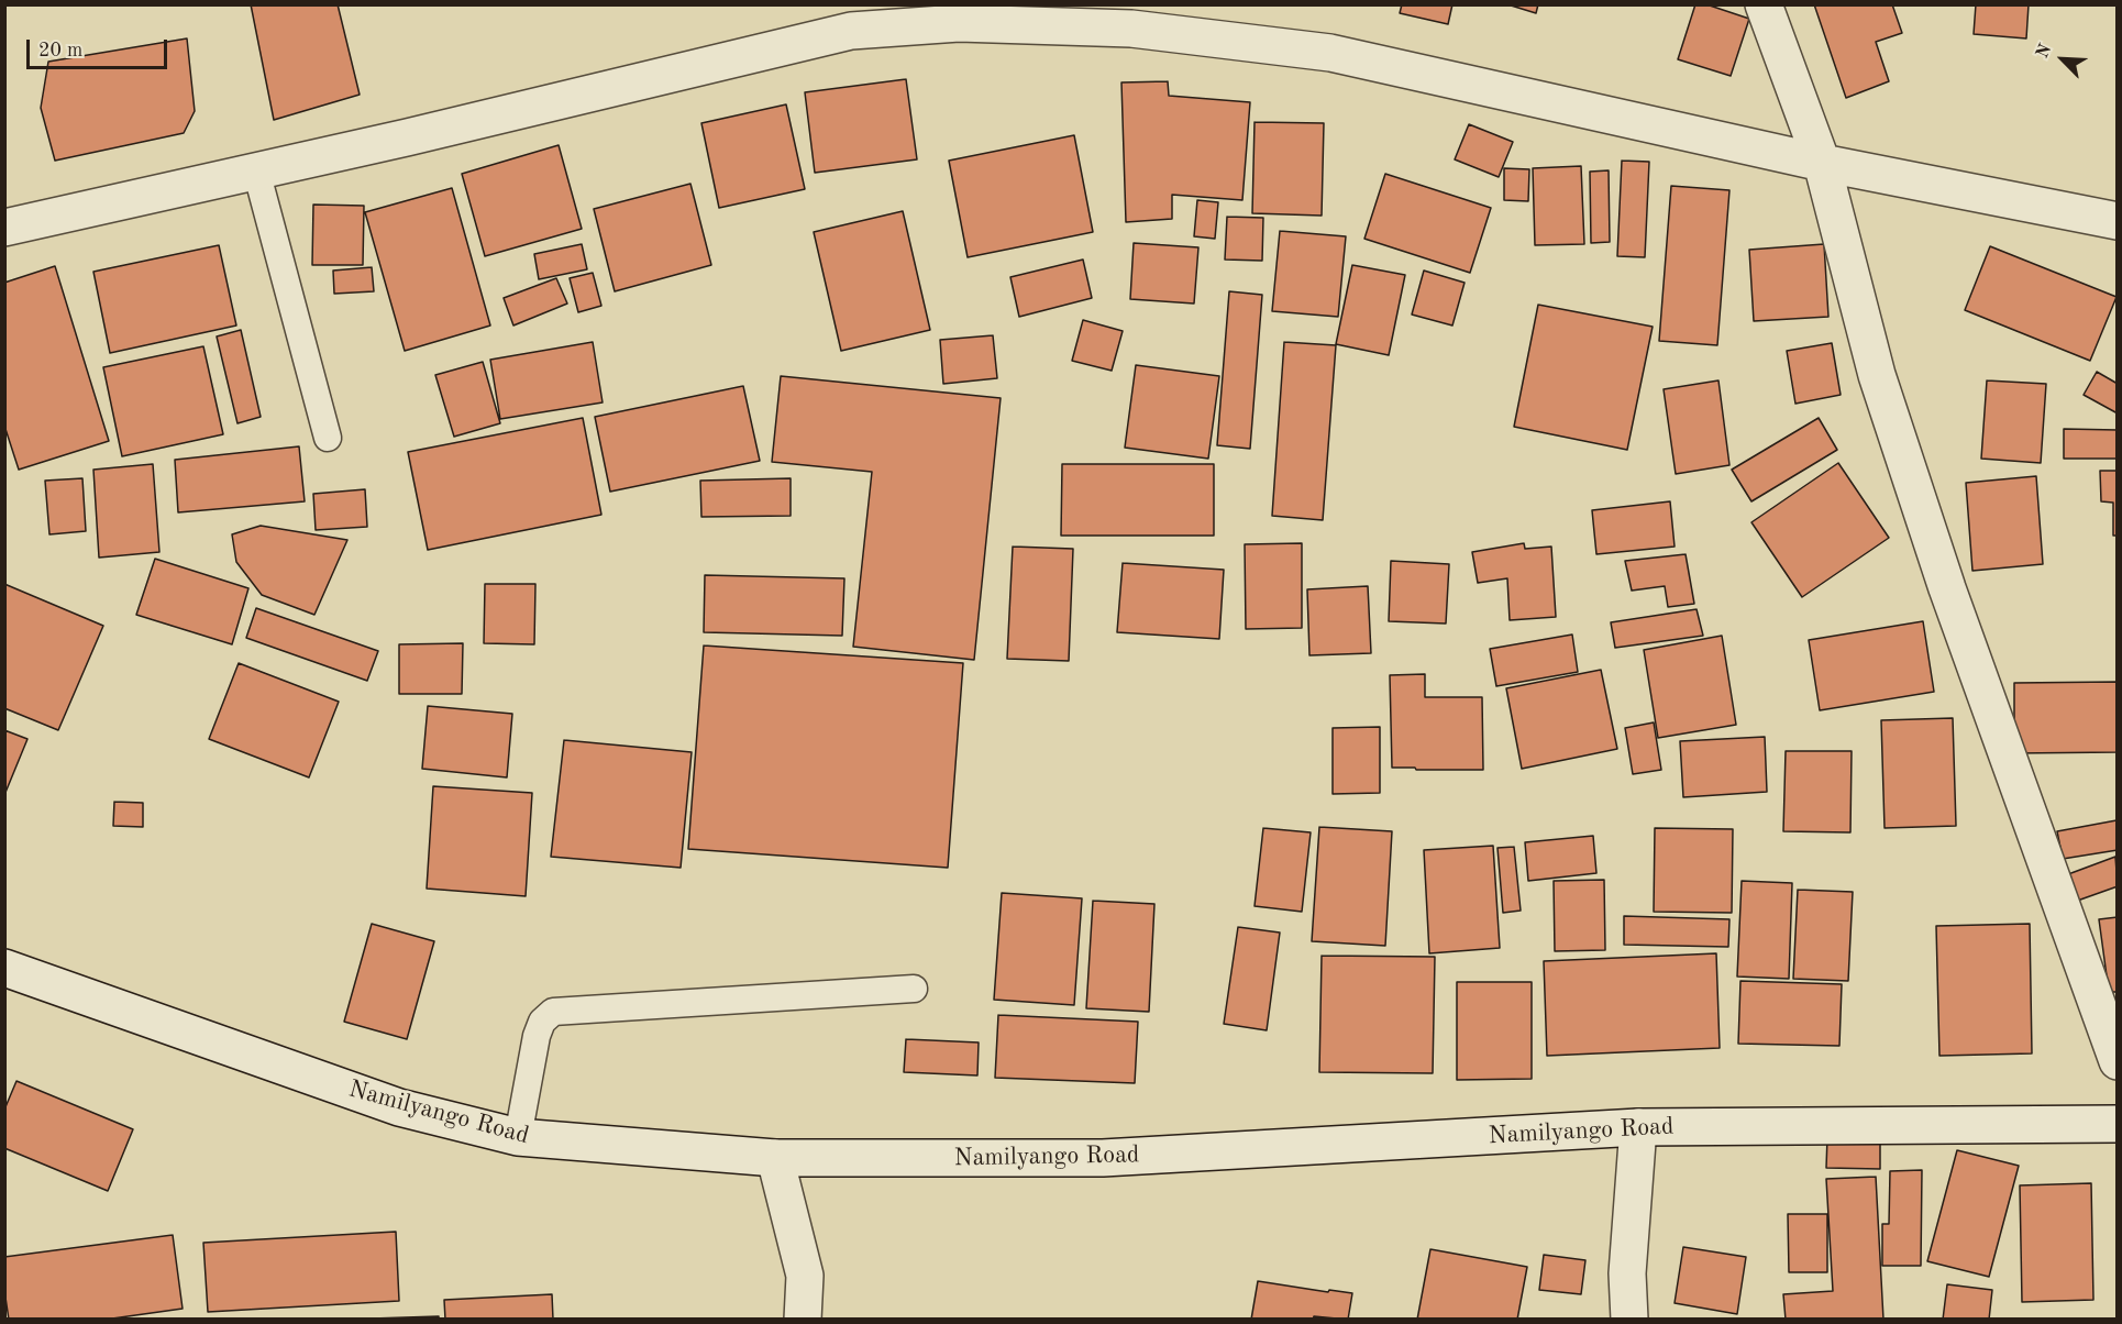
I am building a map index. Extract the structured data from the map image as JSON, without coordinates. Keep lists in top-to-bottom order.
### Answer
{
  "streets": {
    "street": ["Namilyango Road"]
  },
  "scale_bar": "20 m",
  "north": "top left"
}
